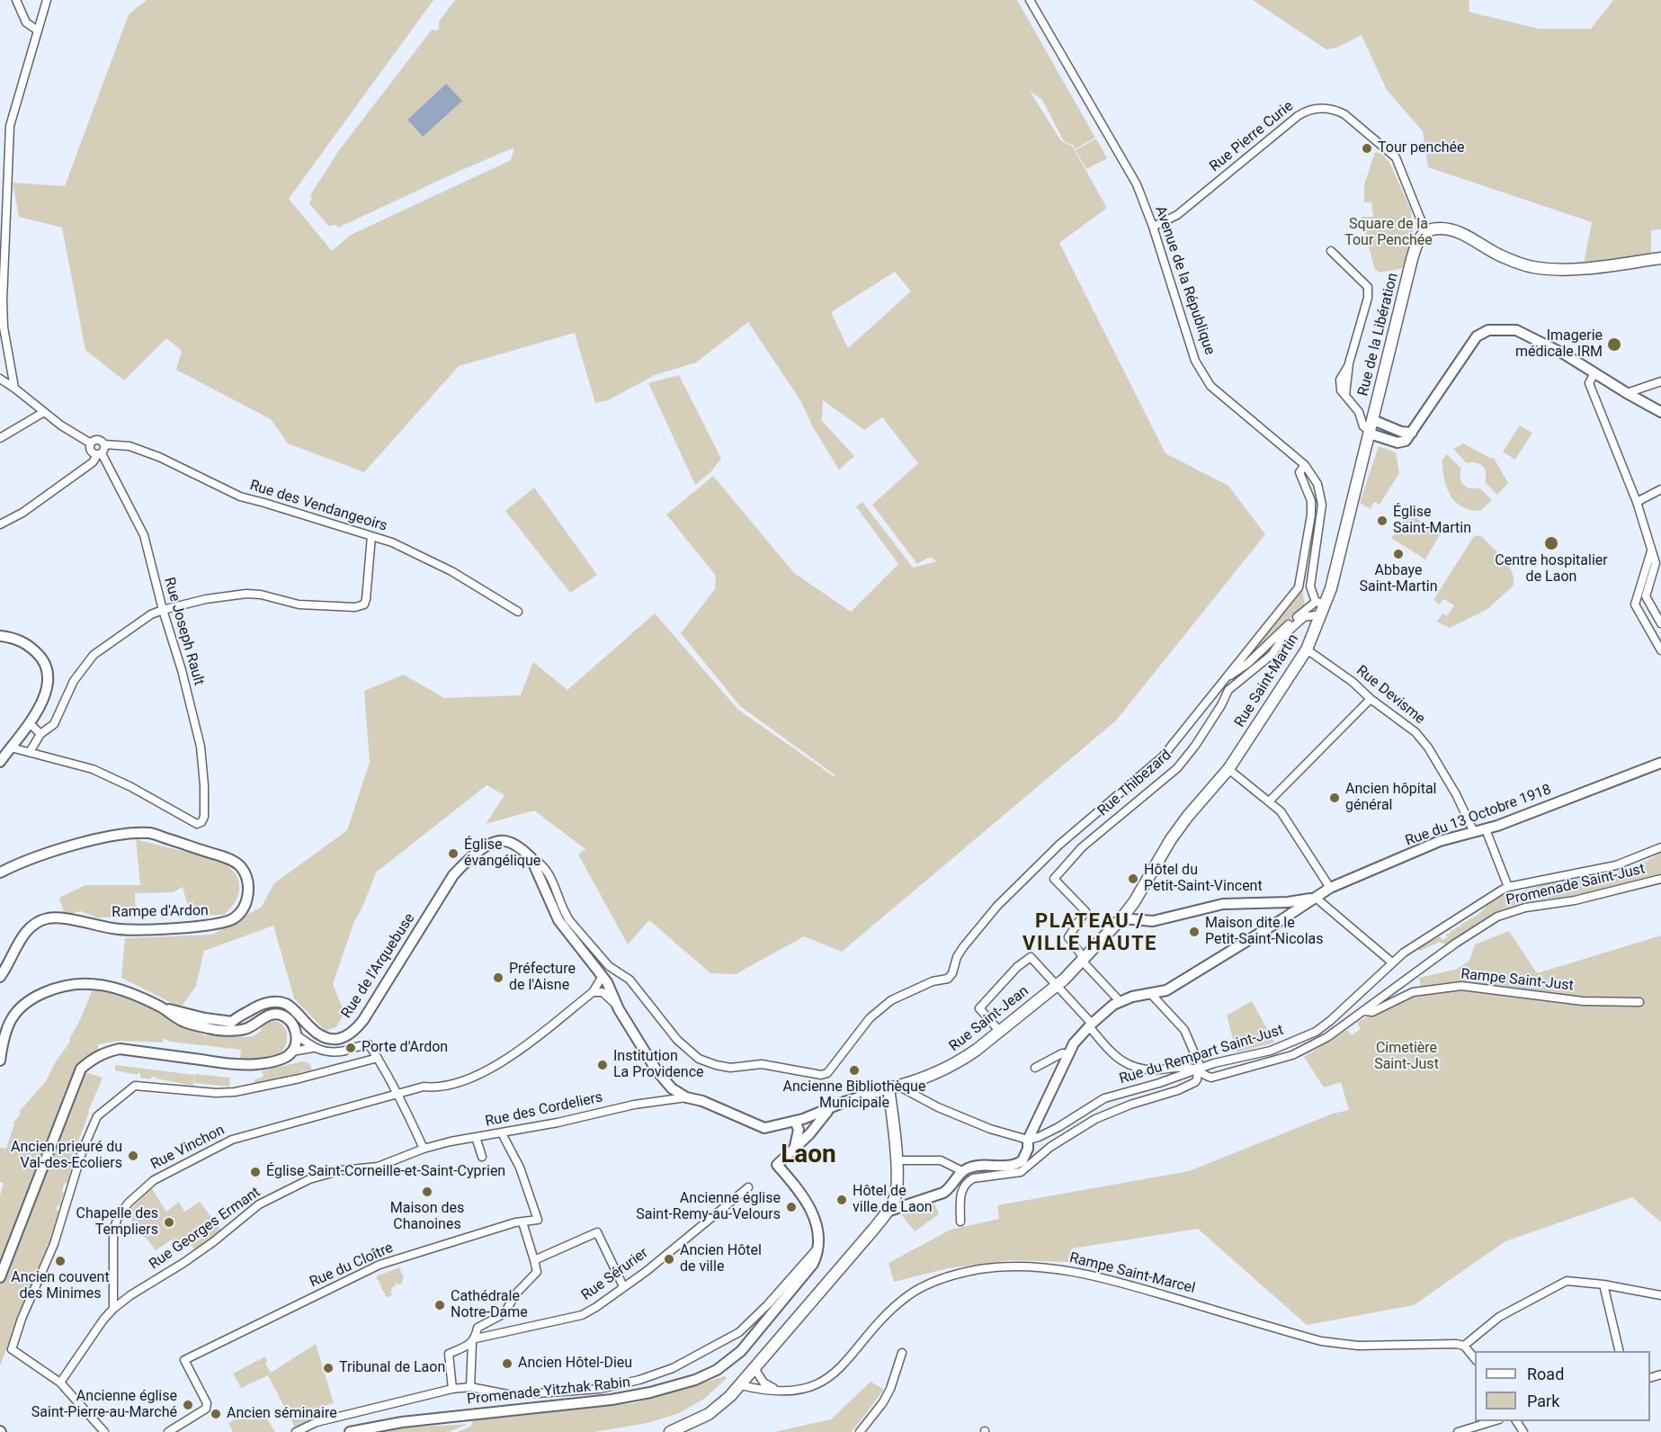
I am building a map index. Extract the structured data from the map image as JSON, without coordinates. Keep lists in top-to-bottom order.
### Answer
{
  "streets": {
    "main road": ["Rue de la Libération", "Rue Saint-Martin", "Rue Saint-Jean"],
    "street": [
      "Rue Pierre Curie",
      "Avenue de la République",
      "Rue des Vendangeoirs",
      "Rue Joseph Rault",
      "Rue Devisme",
      "Rue Thibezard",
      "Rue du 13 Octobre 1918",
      "Promenade Saint-Just",
      "Rampe d'Ardon",
      "Rue de l'Arquebuse",
      "Rampe Saint-Just",
      "Rue du Rempart Saint-Just",
      "Rue des Cordeliers",
      "Rue Vinchon",
      "Rue Georges Ermant",
      "Rue du Cloître",
      "Rampe Saint-Marcel",
      "Rue Sérurier",
      "Promenade Yitzhak Rabin"
    ]
  },
  "crossings": [
    ["Rue Pierre Curie", "Avenue de la République"],
    ["Rue Pierre Curie", "Rue de la Libération"],
    ["Avenue de la République", "Rue Saint-Martin"],
    ["Rue de la Libération", "Rue Saint-Martin"],
    ["Rue des Vendangeoirs", "Rue Joseph Rault"],
    ["Rue Saint-Martin", "Rue Devisme"],
    ["Rue Saint-Martin", "Rue Thibezard"],
    ["Rue Saint-Martin", "Rue du 13 Octobre 1918"],
    ["Rue Saint-Martin", "Rue Saint-Jean"],
    ["Rue Devisme", "Rue du 13 Octobre 1918"],
    ["Rue Thibezard", "Rue Saint-Jean"],
    ["Rue du 13 Octobre 1918", "Rue Saint-Jean"],
    ["Promenade Saint-Just", "Rampe Saint-Just"],
    ["Promenade Saint-Just", "Rue du Rempart Saint-Just"],
    ["Rue des Cordeliers", "Rue Georges Ermant"],
    ["Rue des Cordeliers", "Rue du Cloître"],
    ["Rue Vinchon", "Rue Georges Ermant"]
  ],
  "districts": ["PLATEAU / VILLE HAUTE", "Laon"],
  "parks": ["Square de la Tour Penchée", "Cimetière Saint-Just"],
  "places": [
    "Tour penchée",
    "Imagerie médicale IRM",
    "Église Saint-Martin",
    "Centre hospitalier de Laon",
    "Abbaye Saint-Martin",
    "Ancien hôpital général",
    "Église évangélique",
    "Hôtel du Petit-Saint-Vincent",
    "Maison dite le Petit-Saint-Nicolas",
    "Préfecture de l'Aisne",
    "Porte d'Ardon",
    "Institution La Providence",
    "Ancienne Bibliothèque Municipale",
    "Ancien prieuré du Val-des-Ecoliers",
    "Église Saint-Corneille-et-Saint-Cyprien",
    "Maison des Chanoines",
    "Hôtel de ville de Laon",
    "Ancienne église Saint-Remy-au-Velours",
    "Chapelle des Templiers",
    "Ancien Hôtel de ville",
    "Ancien couvent des Minimes",
    "Cathédrale Notre-Dame",
    "Ancien Hôtel-Dieu",
    "Tribunal de Laon",
    "Ancienne église Saint-Pierre-au-Marché",
    "Ancien séminaire"
  ],
  "legend": ["Road", "Park"]
}
